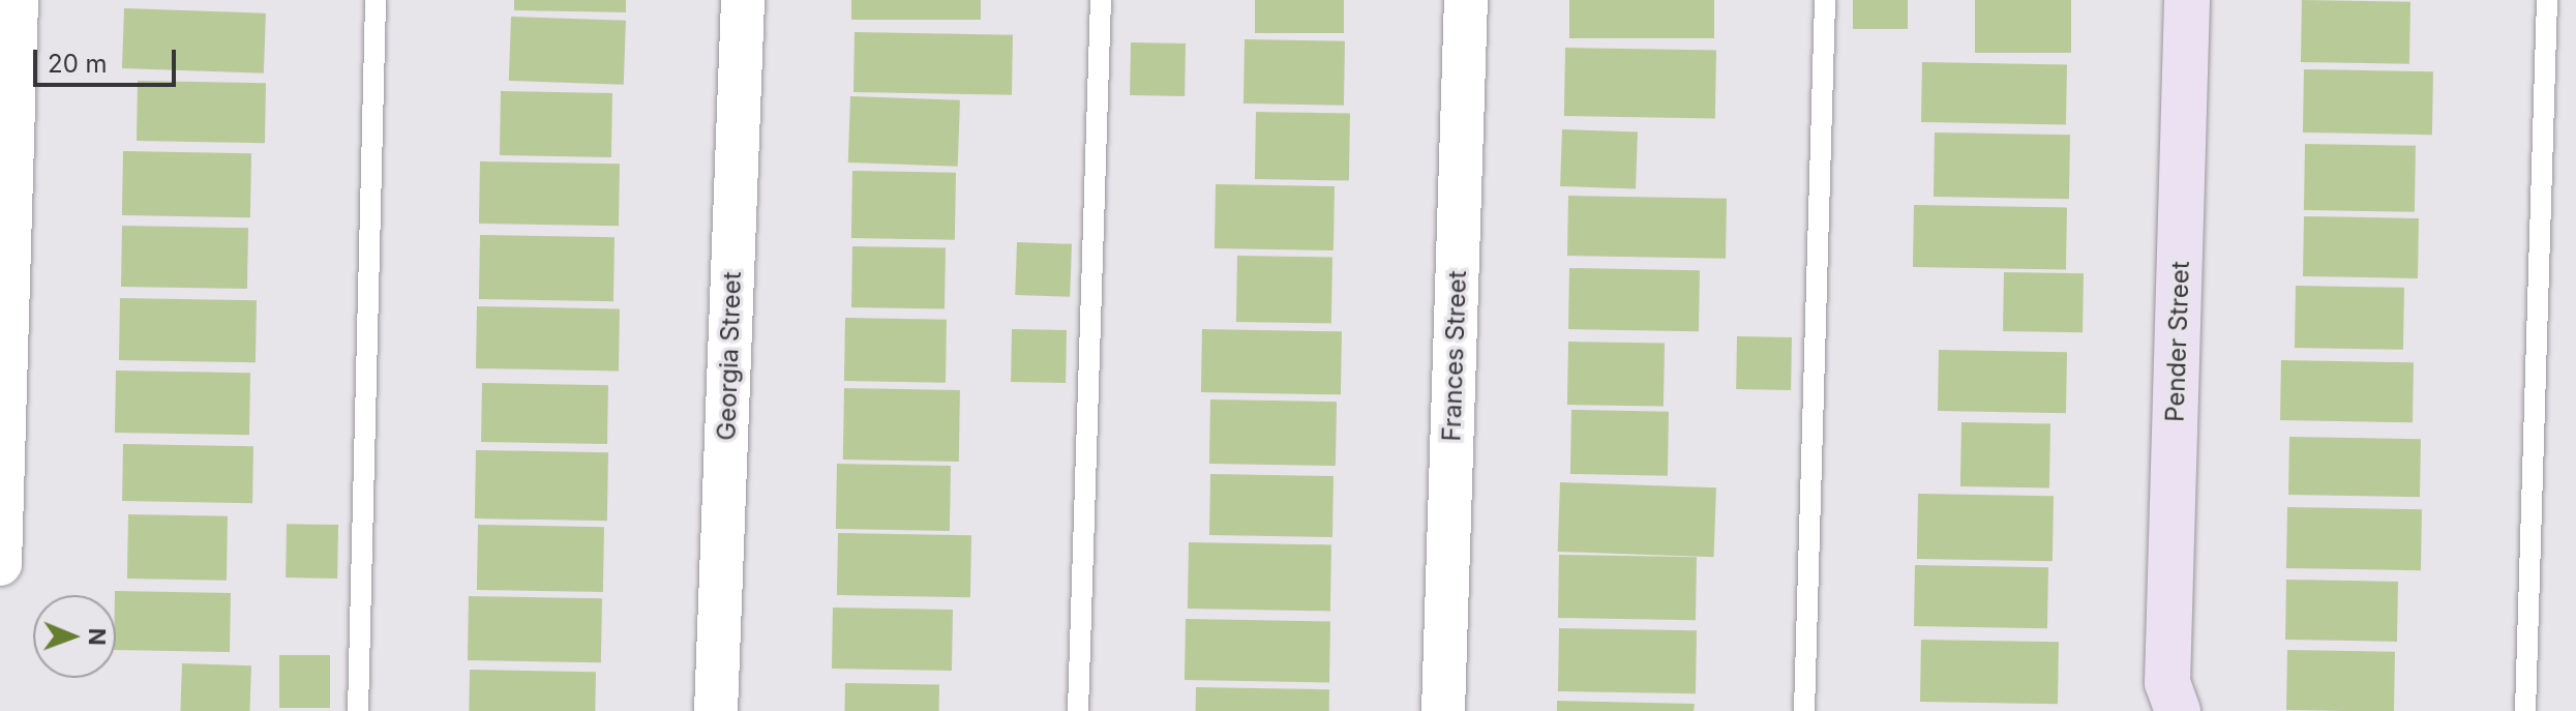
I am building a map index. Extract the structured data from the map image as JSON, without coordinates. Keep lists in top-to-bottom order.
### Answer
{
  "streets": {
    "street": ["Pender Street", "Georgia Street", "Frances Street"]
  },
  "scale_bar": "20 m",
  "north": "right"
}
